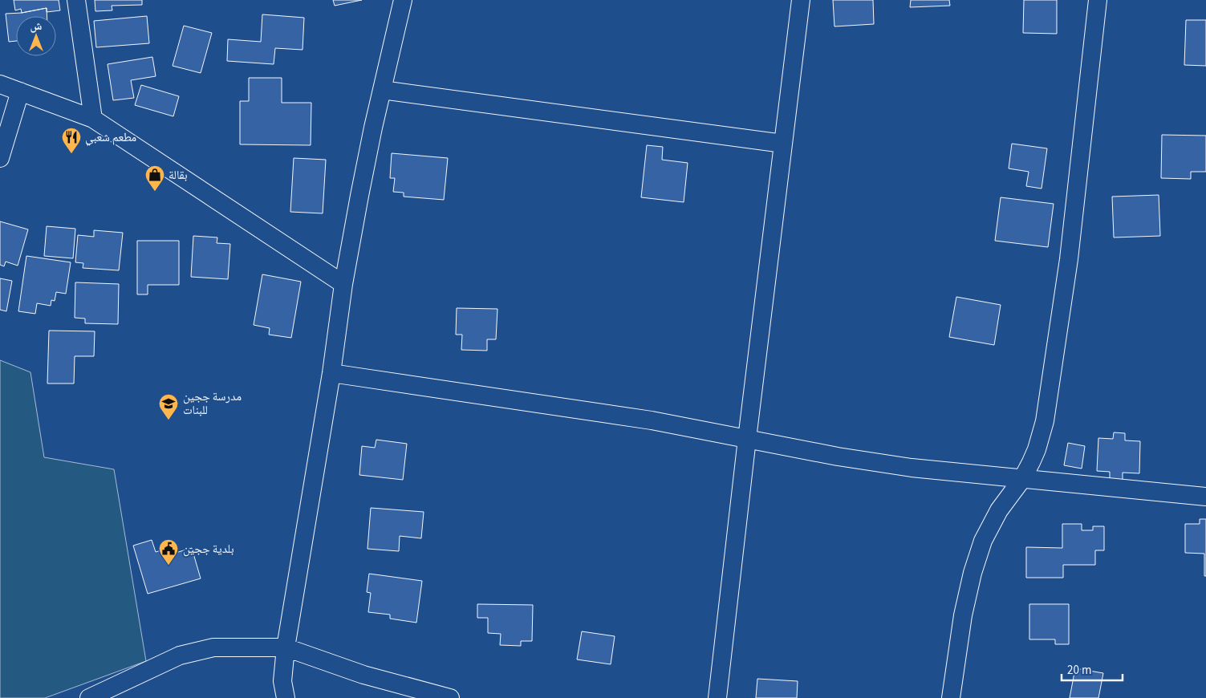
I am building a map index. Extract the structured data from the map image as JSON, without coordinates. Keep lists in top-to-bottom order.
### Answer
{
  "places": {
    "restaurant": ["مطعم شعبي"],
    "shop": ["بقالة"],
    "school or university": ["مدرسة ججين للبنات"],
    "public building": ["بلدية ججين"]
  },
  "scale_bar": "20 m",
  "north": "top"
}
